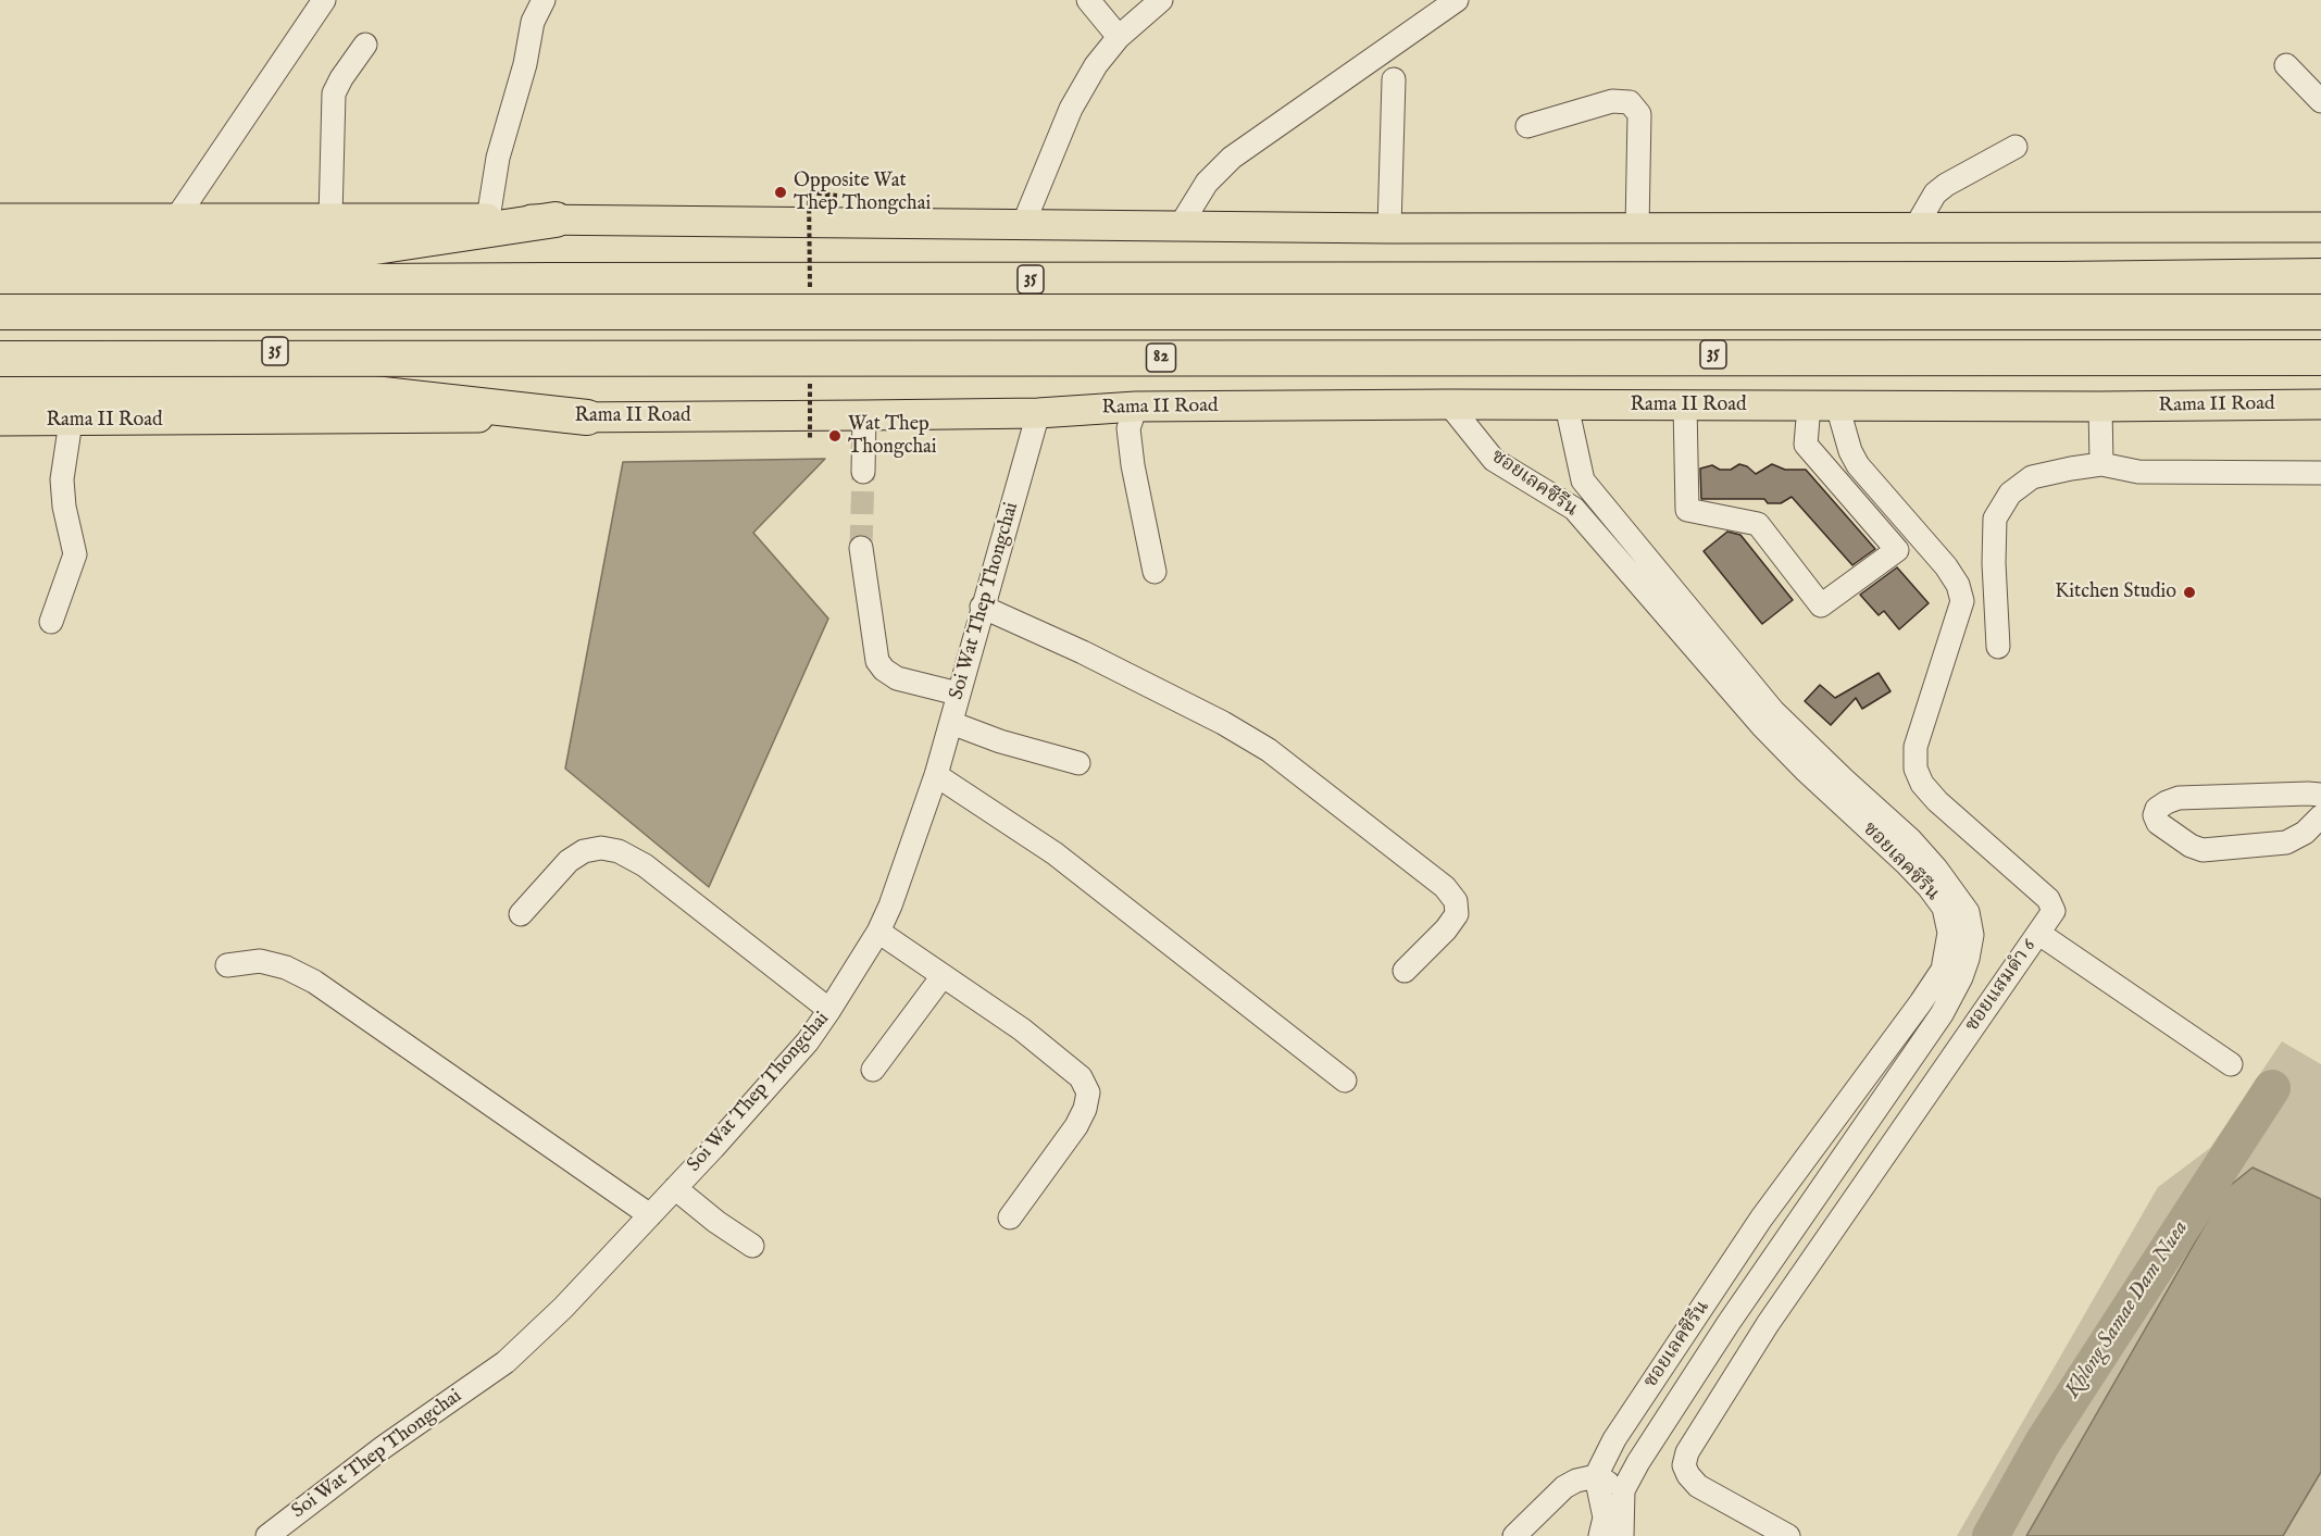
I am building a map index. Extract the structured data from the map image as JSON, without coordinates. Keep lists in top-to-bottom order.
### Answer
{
  "streets": {
    "highway": ["35", "82"],
    "main road": ["Rama II Road"],
    "street": ["ซอยเลคซีรีน", "Soi Wat Thep Thongchai", "ซอยแสมดำ 6"]
  },
  "crossings": [
    ["35", "82"],
    ["Rama II Road", "ซอยเลคซีรีน"],
    ["Rama II Road", "Soi Wat Thep Thongchai"],
    ["Rama II Road", "ซอยแสมดำ 6"]
  ],
  "water": ["Khlong Samae Dam Nuea"],
  "places": ["Opposite Wat Thep Thongchai", "Wat Thep Thongchai", "Kitchen Studio"]
}
